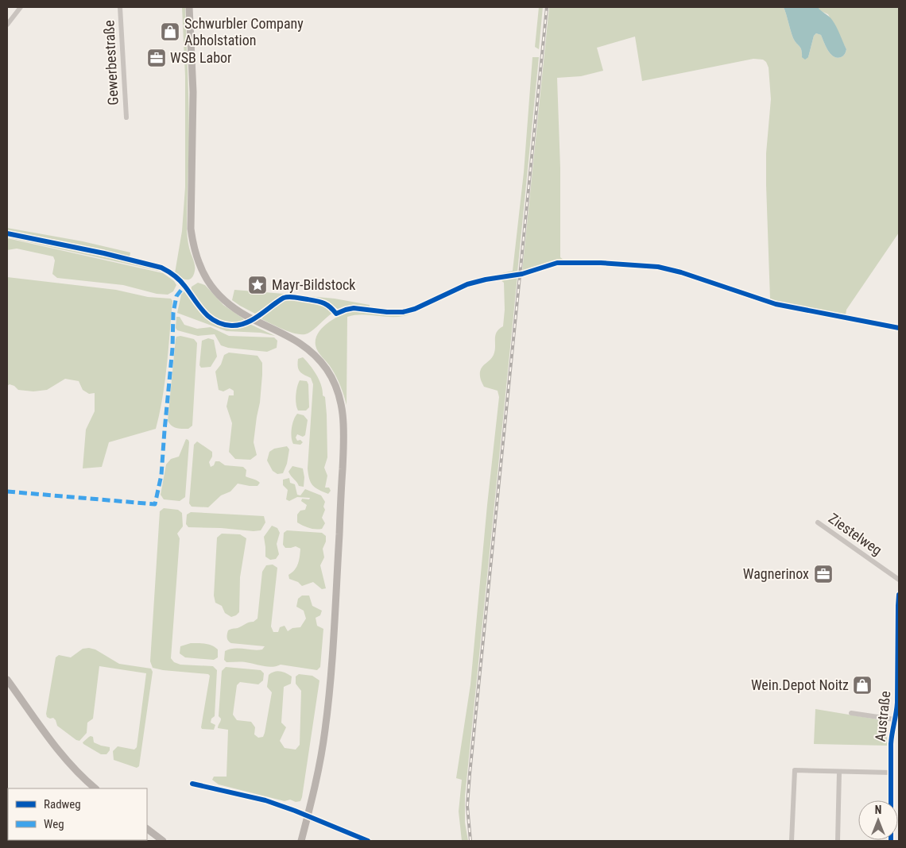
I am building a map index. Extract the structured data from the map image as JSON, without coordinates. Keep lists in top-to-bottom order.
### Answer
{
  "streets": {
    "street": ["Gewerbestraße", "Ziestelweg", "Austraße"]
  },
  "places": {
    "shop": ["Schwurbler Company Abholstation", "Wein.Depot Noitz"],
    "office": ["WSB Labor", "Wagnerinox"],
    "place": ["Mayr-Bildstock"]
  },
  "legend": ["Radweg", "Weg"],
  "north": "top"
}
